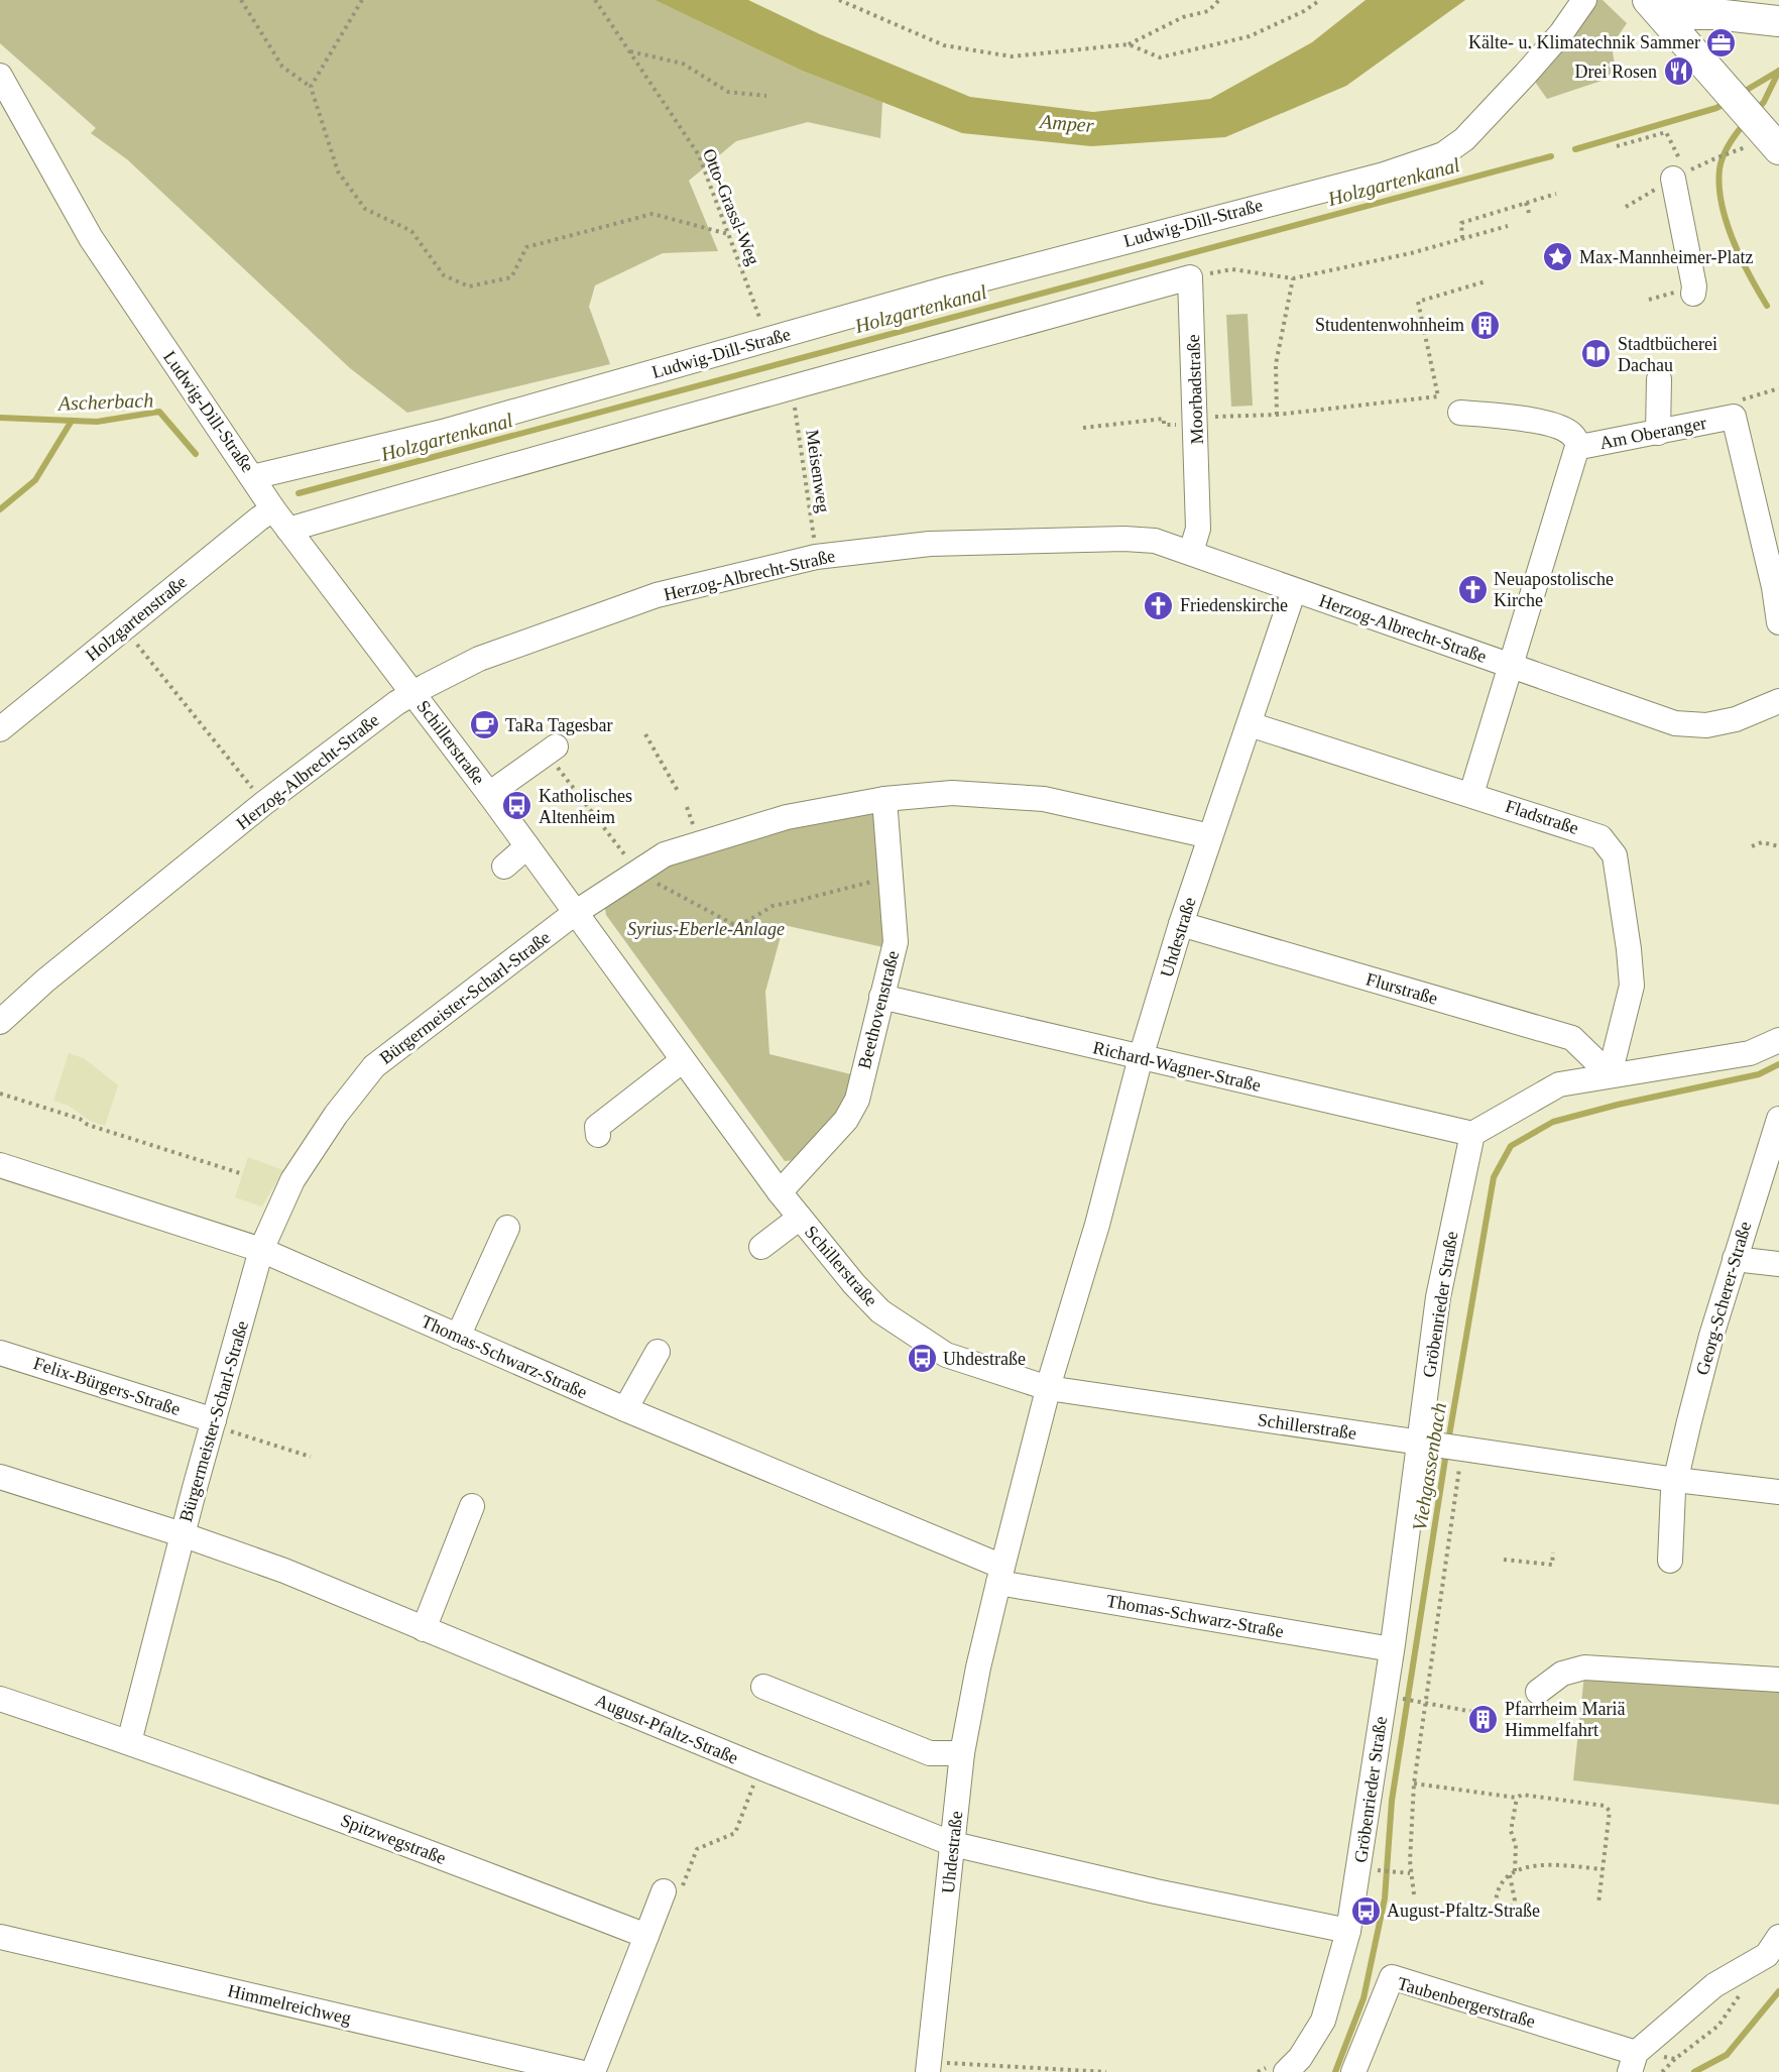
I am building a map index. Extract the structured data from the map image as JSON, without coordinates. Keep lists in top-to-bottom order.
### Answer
{
  "streets": {
    "street": [
      "Ludwig-Dill-Straße",
      "Moorbadstraße",
      "Am Oberanger",
      "Herzog-Albrecht-Straße",
      "Holzgartenstraße",
      "Schillerstraße",
      "Fladstraße",
      "Uhdestraße",
      "Flurstraße",
      "Bürgermeister-Scharl-Straße",
      "Beethovenstraße",
      "Richard-Wagner-Straße",
      "Georg-Scherer-Straße",
      "Gröbenrieder Straße",
      "Thomas-Schwarz-Straße",
      "Felix-Bürgers-Straße",
      "August-Pfaltz-Straße",
      "Spitzwegstraße",
      "Taubenbergerstraße",
      "Himmelreichweg"
    ],
    "path": ["Otto-Grassl-Weg", "Meisenweg"]
  },
  "crossings": [
    ["Otto-Grassl-Weg", "Ludwig-Dill-Straße"],
    ["Ludwig-Dill-Straße", "Schillerstraße"],
    ["Moorbadstraße", "Herzog-Albrecht-Straße"],
    ["Am Oberanger", "Herzog-Albrecht-Straße"],
    ["Am Oberanger", "Fladstraße"],
    ["Meisenweg", "Herzog-Albrecht-Straße"],
    ["Herzog-Albrecht-Straße", "Schillerstraße"],
    ["Herzog-Albrecht-Straße", "Uhdestraße"],
    ["Holzgartenstraße", "Schillerstraße"],
    ["Schillerstraße", "Uhdestraße"],
    ["Schillerstraße", "Bürgermeister-Scharl-Straße"],
    ["Schillerstraße", "Beethovenstraße"],
    ["Schillerstraße", "Georg-Scherer-Straße"],
    ["Schillerstraße", "Gröbenrieder Straße"],
    ["Fladstraße", "Uhdestraße"],
    ["Fladstraße", "Flurstraße"],
    ["Uhdestraße", "Flurstraße"],
    ["Uhdestraße", "Bürgermeister-Scharl-Straße"],
    ["Uhdestraße", "Richard-Wagner-Straße"],
    ["Uhdestraße", "Thomas-Schwarz-Straße"],
    ["Uhdestraße", "August-Pfaltz-Straße"],
    ["Bürgermeister-Scharl-Straße", "Beethovenstraße"],
    ["Bürgermeister-Scharl-Straße", "Thomas-Schwarz-Straße"],
    ["Bürgermeister-Scharl-Straße", "Felix-Bürgers-Straße"],
    ["Bürgermeister-Scharl-Straße", "August-Pfaltz-Straße"],
    ["Bürgermeister-Scharl-Straße", "Spitzwegstraße"],
    ["Beethovenstraße", "Richard-Wagner-Straße"],
    ["Richard-Wagner-Straße", "Gröbenrieder Straße"],
    ["Gröbenrieder Straße", "Thomas-Schwarz-Straße"],
    ["Gröbenrieder Straße", "August-Pfaltz-Straße"]
  ],
  "water": [
    "Amper",
    "Holzgartenkanal",
    "Ascherbach",
    "Viehgassenbach"
  ],
  "parks": ["Syrius-Eberle-Anlage"],
  "places": {
    "office": ["Kälte- u. Klimatechnik Sammer"],
    "restaurant": ["Drei Rosen"],
    "place": ["Max-Mannheimer-Platz"],
    "building": ["Studentenwohnheim", "Pfarrheim Mariä Himmelfahrt"],
    "library": ["Stadtbücherei Dachau"],
    "church": ["Neuapostolische Kirche", "Friedenskirche"],
    "cafe": ["TaRa Tagesbar"],
    "bus stop": ["Katholisches Altenheim", "Uhdestraße", "August-Pfaltz-Straße"]
  }
}
